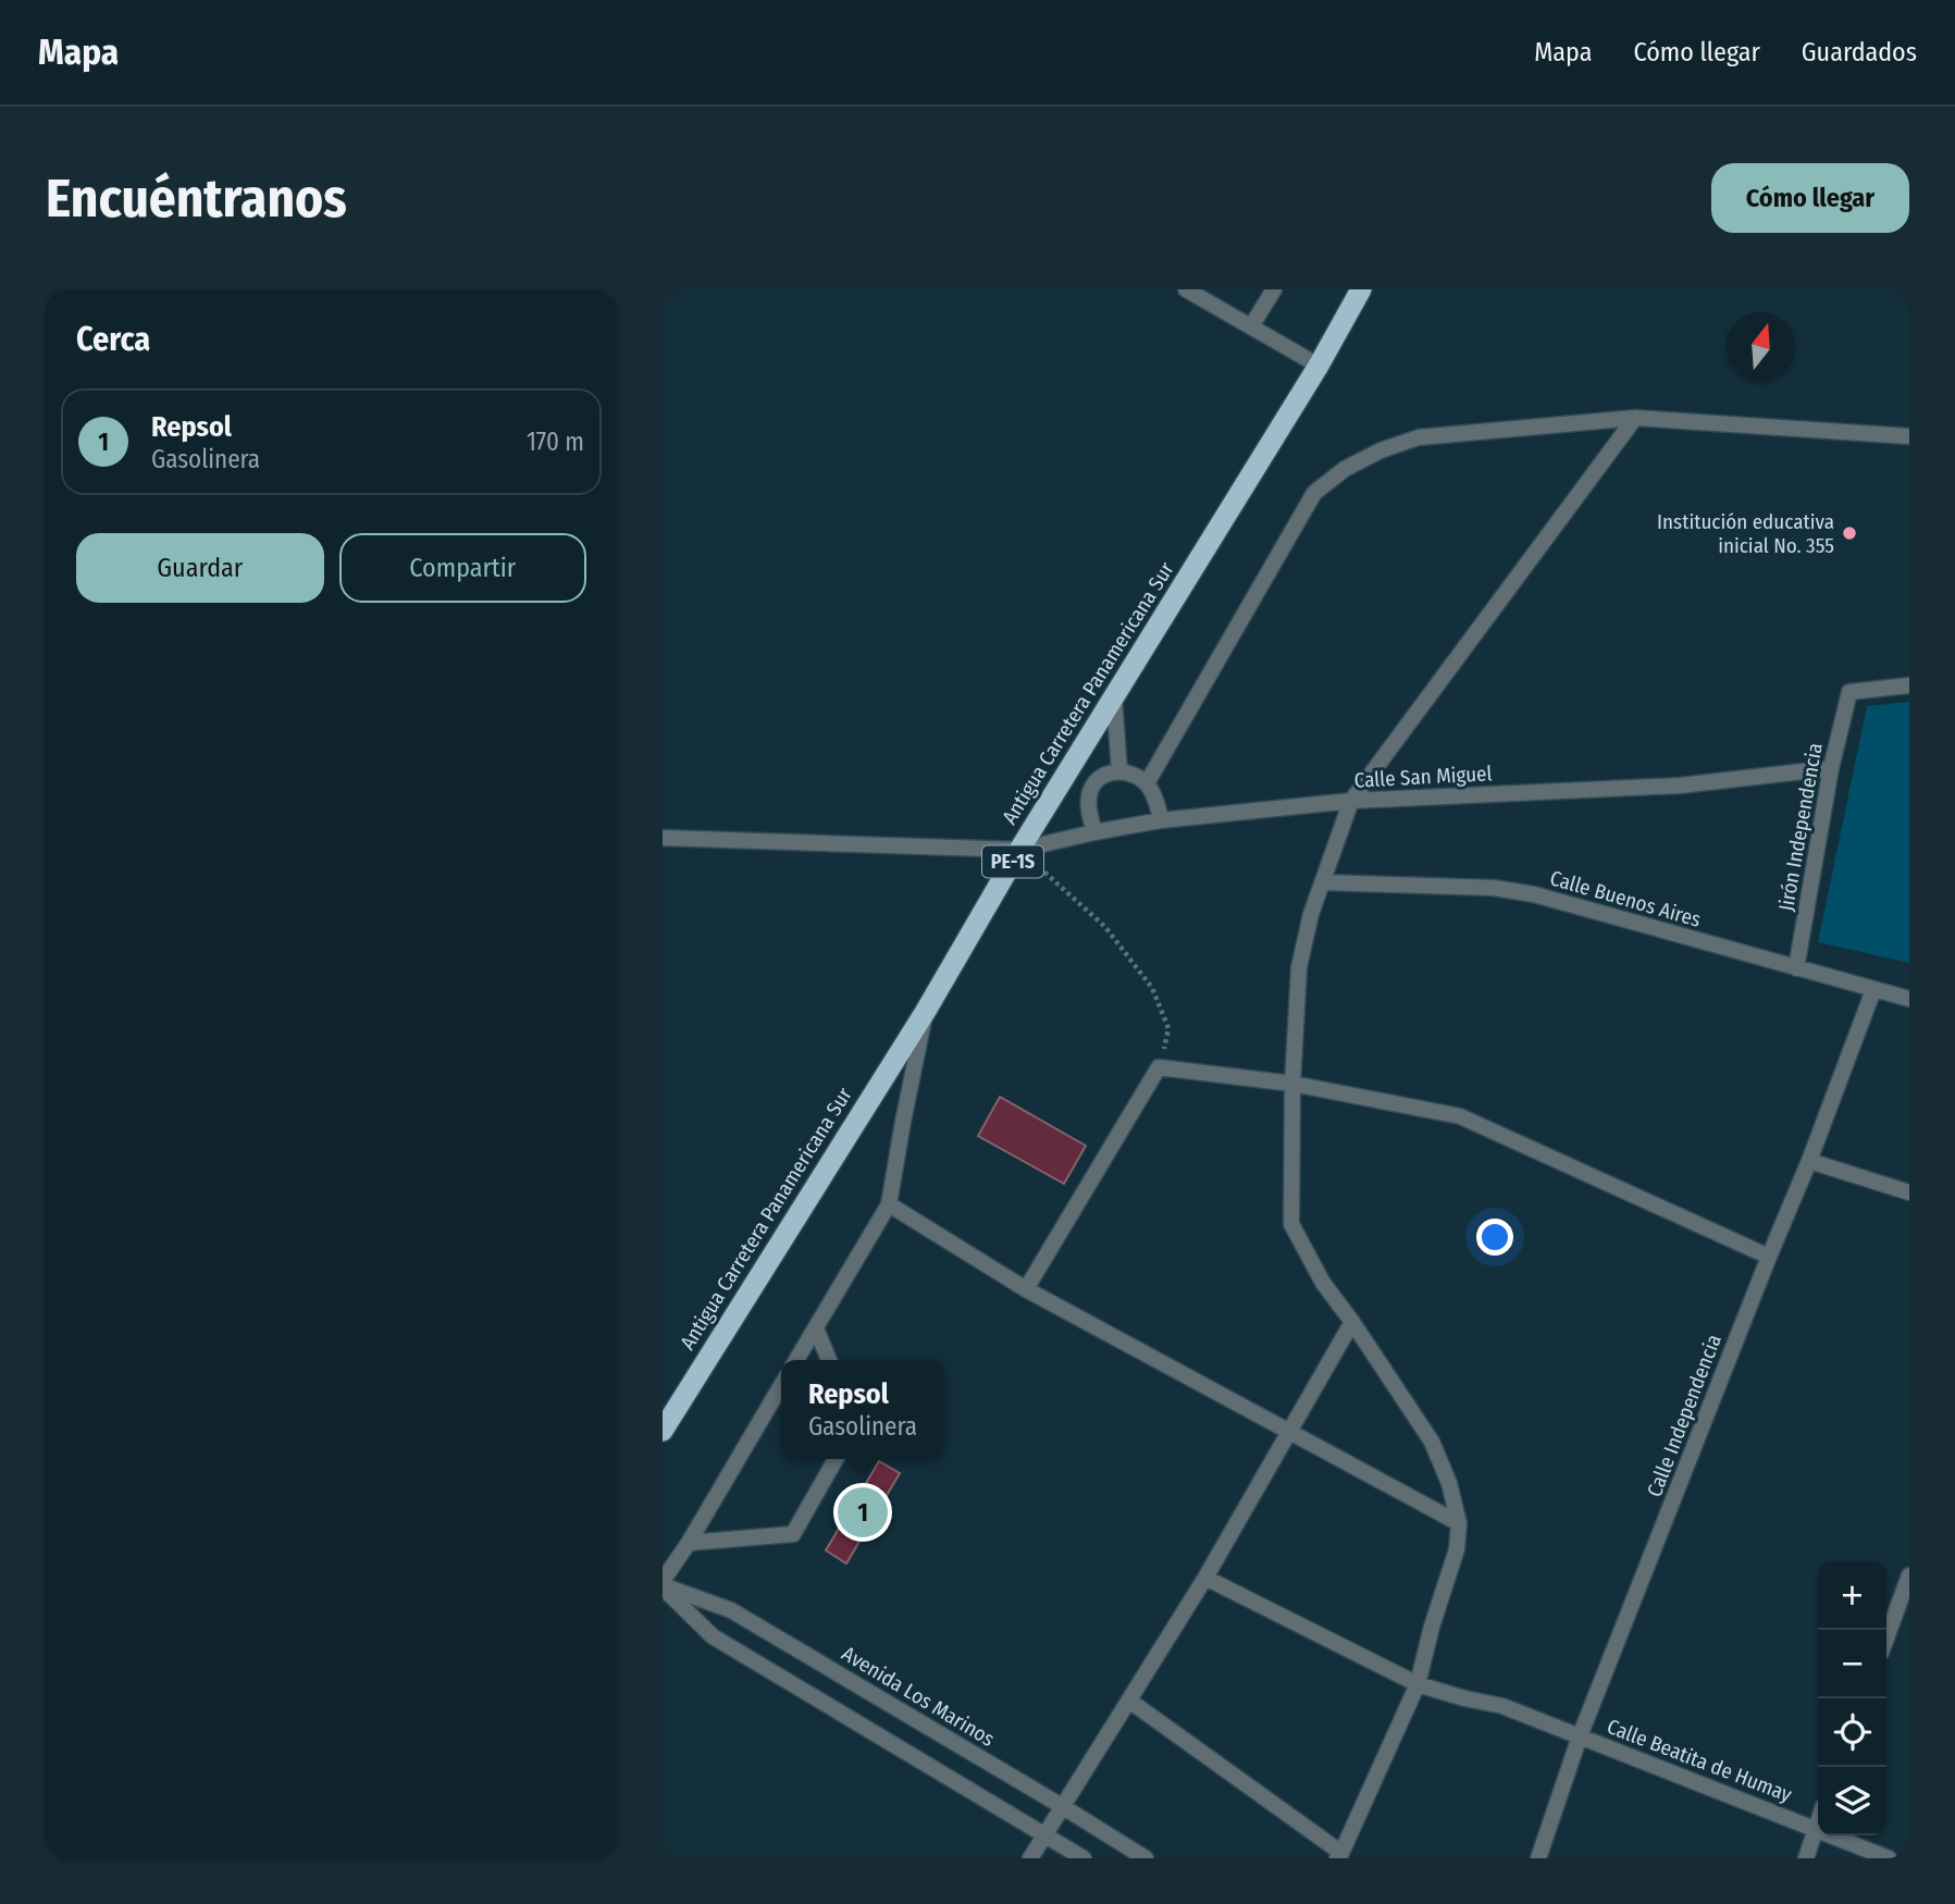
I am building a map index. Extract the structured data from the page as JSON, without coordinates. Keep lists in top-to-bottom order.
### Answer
{
  "streets": {
    "highway": ["Antigua Carretera Panamericana Sur", "PE-1S"],
    "street": [
      "Calle San Miguel",
      "Jirón Independencia",
      "Calle Buenos Aires",
      "Calle Independencia",
      "Avenida Los Marinos",
      "Calle Beatita de Humay"
    ]
  },
  "crossings": [
    ["Antigua Carretera Panamericana Sur", "Calle San Miguel"],
    ["Calle San Miguel", "Jirón Independencia"],
    ["Jirón Independencia", "Calle Buenos Aires"],
    ["Calle Buenos Aires", "Calle Independencia"],
    ["Calle Independencia", "Calle Beatita de Humay"]
  ],
  "places": ["Institución educativa inicial No. 355"],
  "north": "top",
  "page": {
    "header": "Mapa",
    "nav": ["Mapa", "Cómo llegar", "Guardados"],
    "buttons": [
      "Cómo llegar",
      ["Guardar", "Compartir"]
    ],
    "title": "Encuéntranos",
    "heading": "Cerca",
    "list": [
      {
        "mark": "1",
        "name": "Repsol",
        "note": "Gasolinera",
        "value": "170 m"
      }
    ],
    "popup": ["Repsol", "Gasolinera"],
    "pins": "1",
    "map_buttons": ["+", "−"]
  }
}
